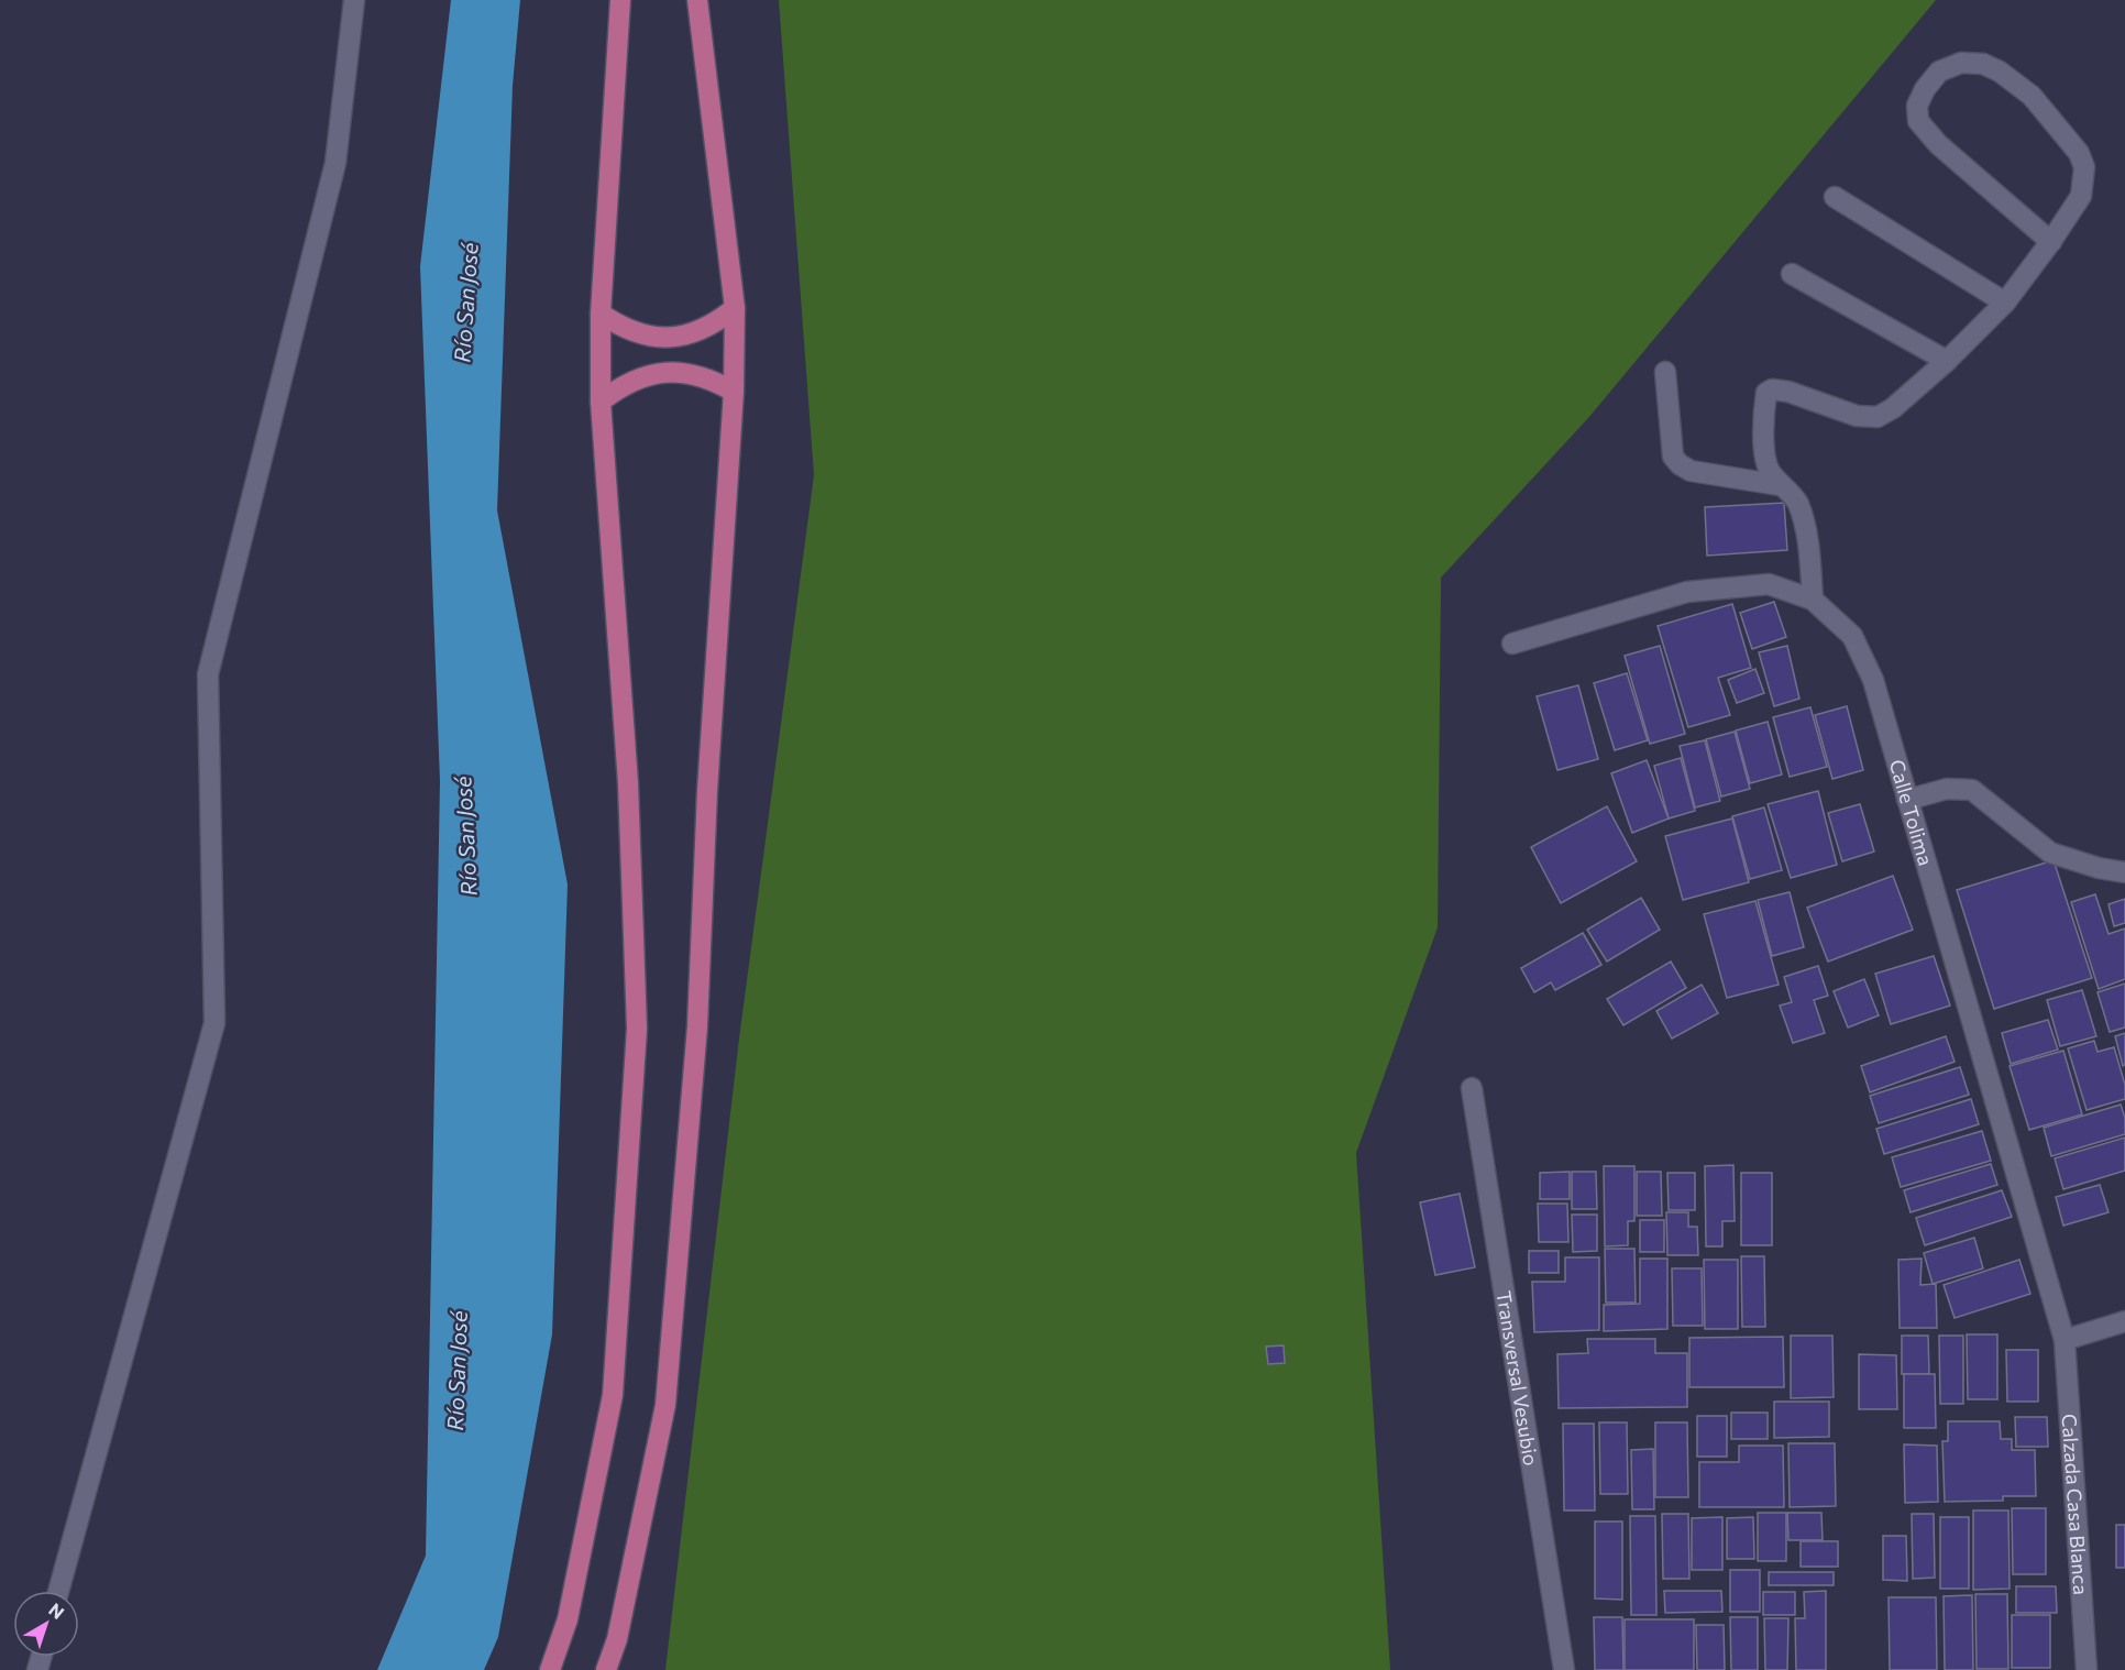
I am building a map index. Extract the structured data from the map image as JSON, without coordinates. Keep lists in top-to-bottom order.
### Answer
{
  "streets": {
    "street": ["Calle Tolima", "Transversal Vesubio", "Calzada Casa Blanca"]
  },
  "crossings": [
    ["Calle Tolima", "Calzada Casa Blanca"]
  ],
  "water": ["Río San José"],
  "north": "top right"
}
